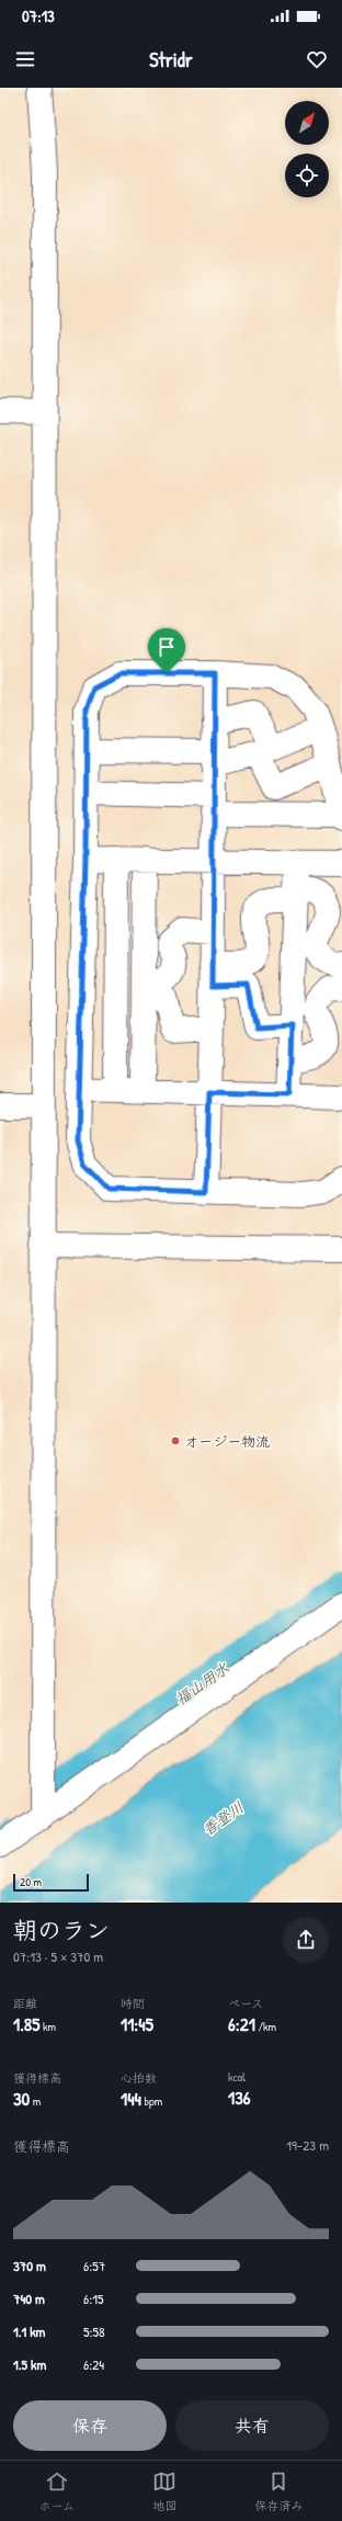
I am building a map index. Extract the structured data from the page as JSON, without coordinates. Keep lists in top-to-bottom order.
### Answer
{
  "water": ["福山用水", "香登川"],
  "places": ["オージー物流"],
  "scale_bar": "20 m",
  "north": "top right",
  "page": {
    "status": "07:13",
    "header": "Stridr",
    "scale": "20 m",
    "heading": ["朝のラン", "07:13 · 5 × 370 m"],
    "stats": [
      ["距離", "1.85 km"],
      ["時間", "11:45"],
      ["ペース", "6:21 /km"],
      ["獲得標高", "30 m"],
      ["心拍数", "144 bpm"],
      ["kcal", "136"]
    ],
    "chart": ["獲得標高", "19–23 m"],
    "list": [
      {
        "name": "370 m",
        "note": "6:57"
      },
      {
        "name": "740 m",
        "note": "6:15"
      },
      {
        "name": "1.1 km",
        "note": "5:58"
      },
      {
        "name": "1.5 km",
        "note": "6:24"
      }
    ],
    "buttons": ["保存", "共有"],
    "tabs": ["ホーム", "地図", "保存済み"]
  }
}
